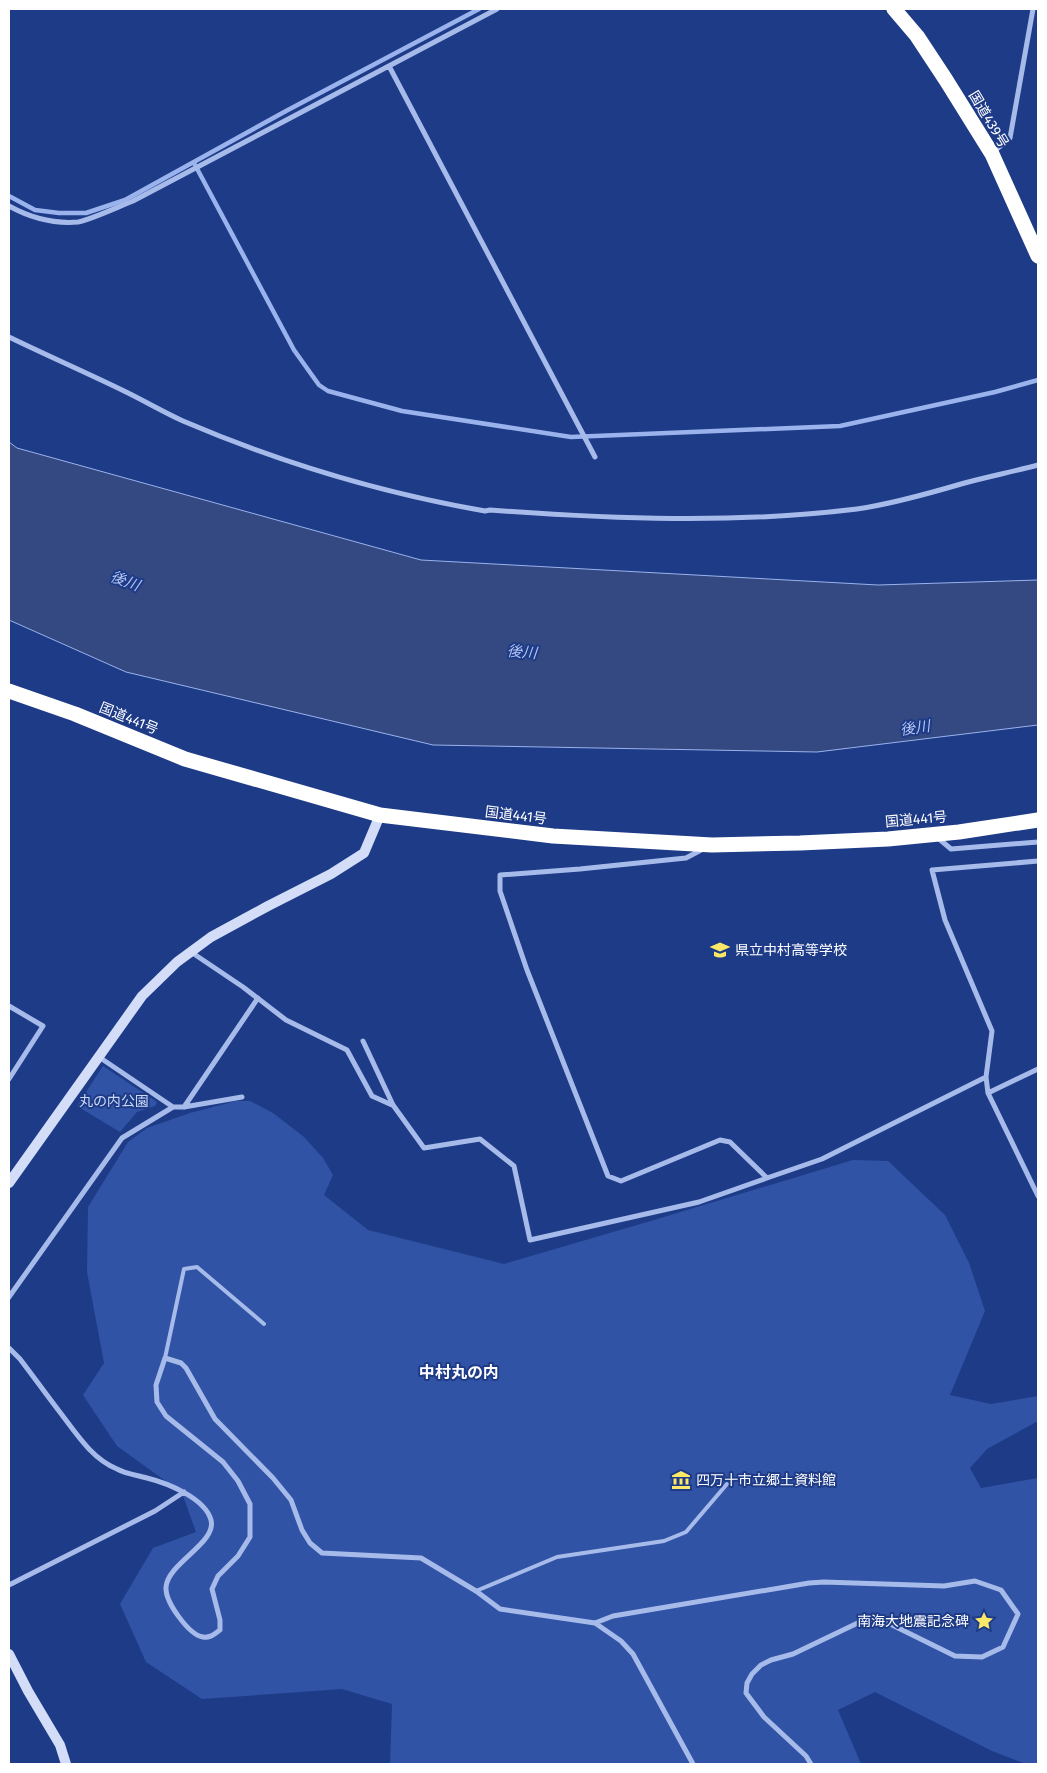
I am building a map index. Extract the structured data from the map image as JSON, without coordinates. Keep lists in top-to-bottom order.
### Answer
{
  "streets": {
    "highway": ["国道439号", "国道441号"]
  },
  "districts": ["中村丸の内"],
  "water": ["後川"],
  "parks": ["丸の内公園"],
  "places": {
    "school or university": ["県立中村高等学校"],
    "museum": ["四万十市立郷土資料館"],
    "place": ["南海大地震記念碑"]
  }
}
